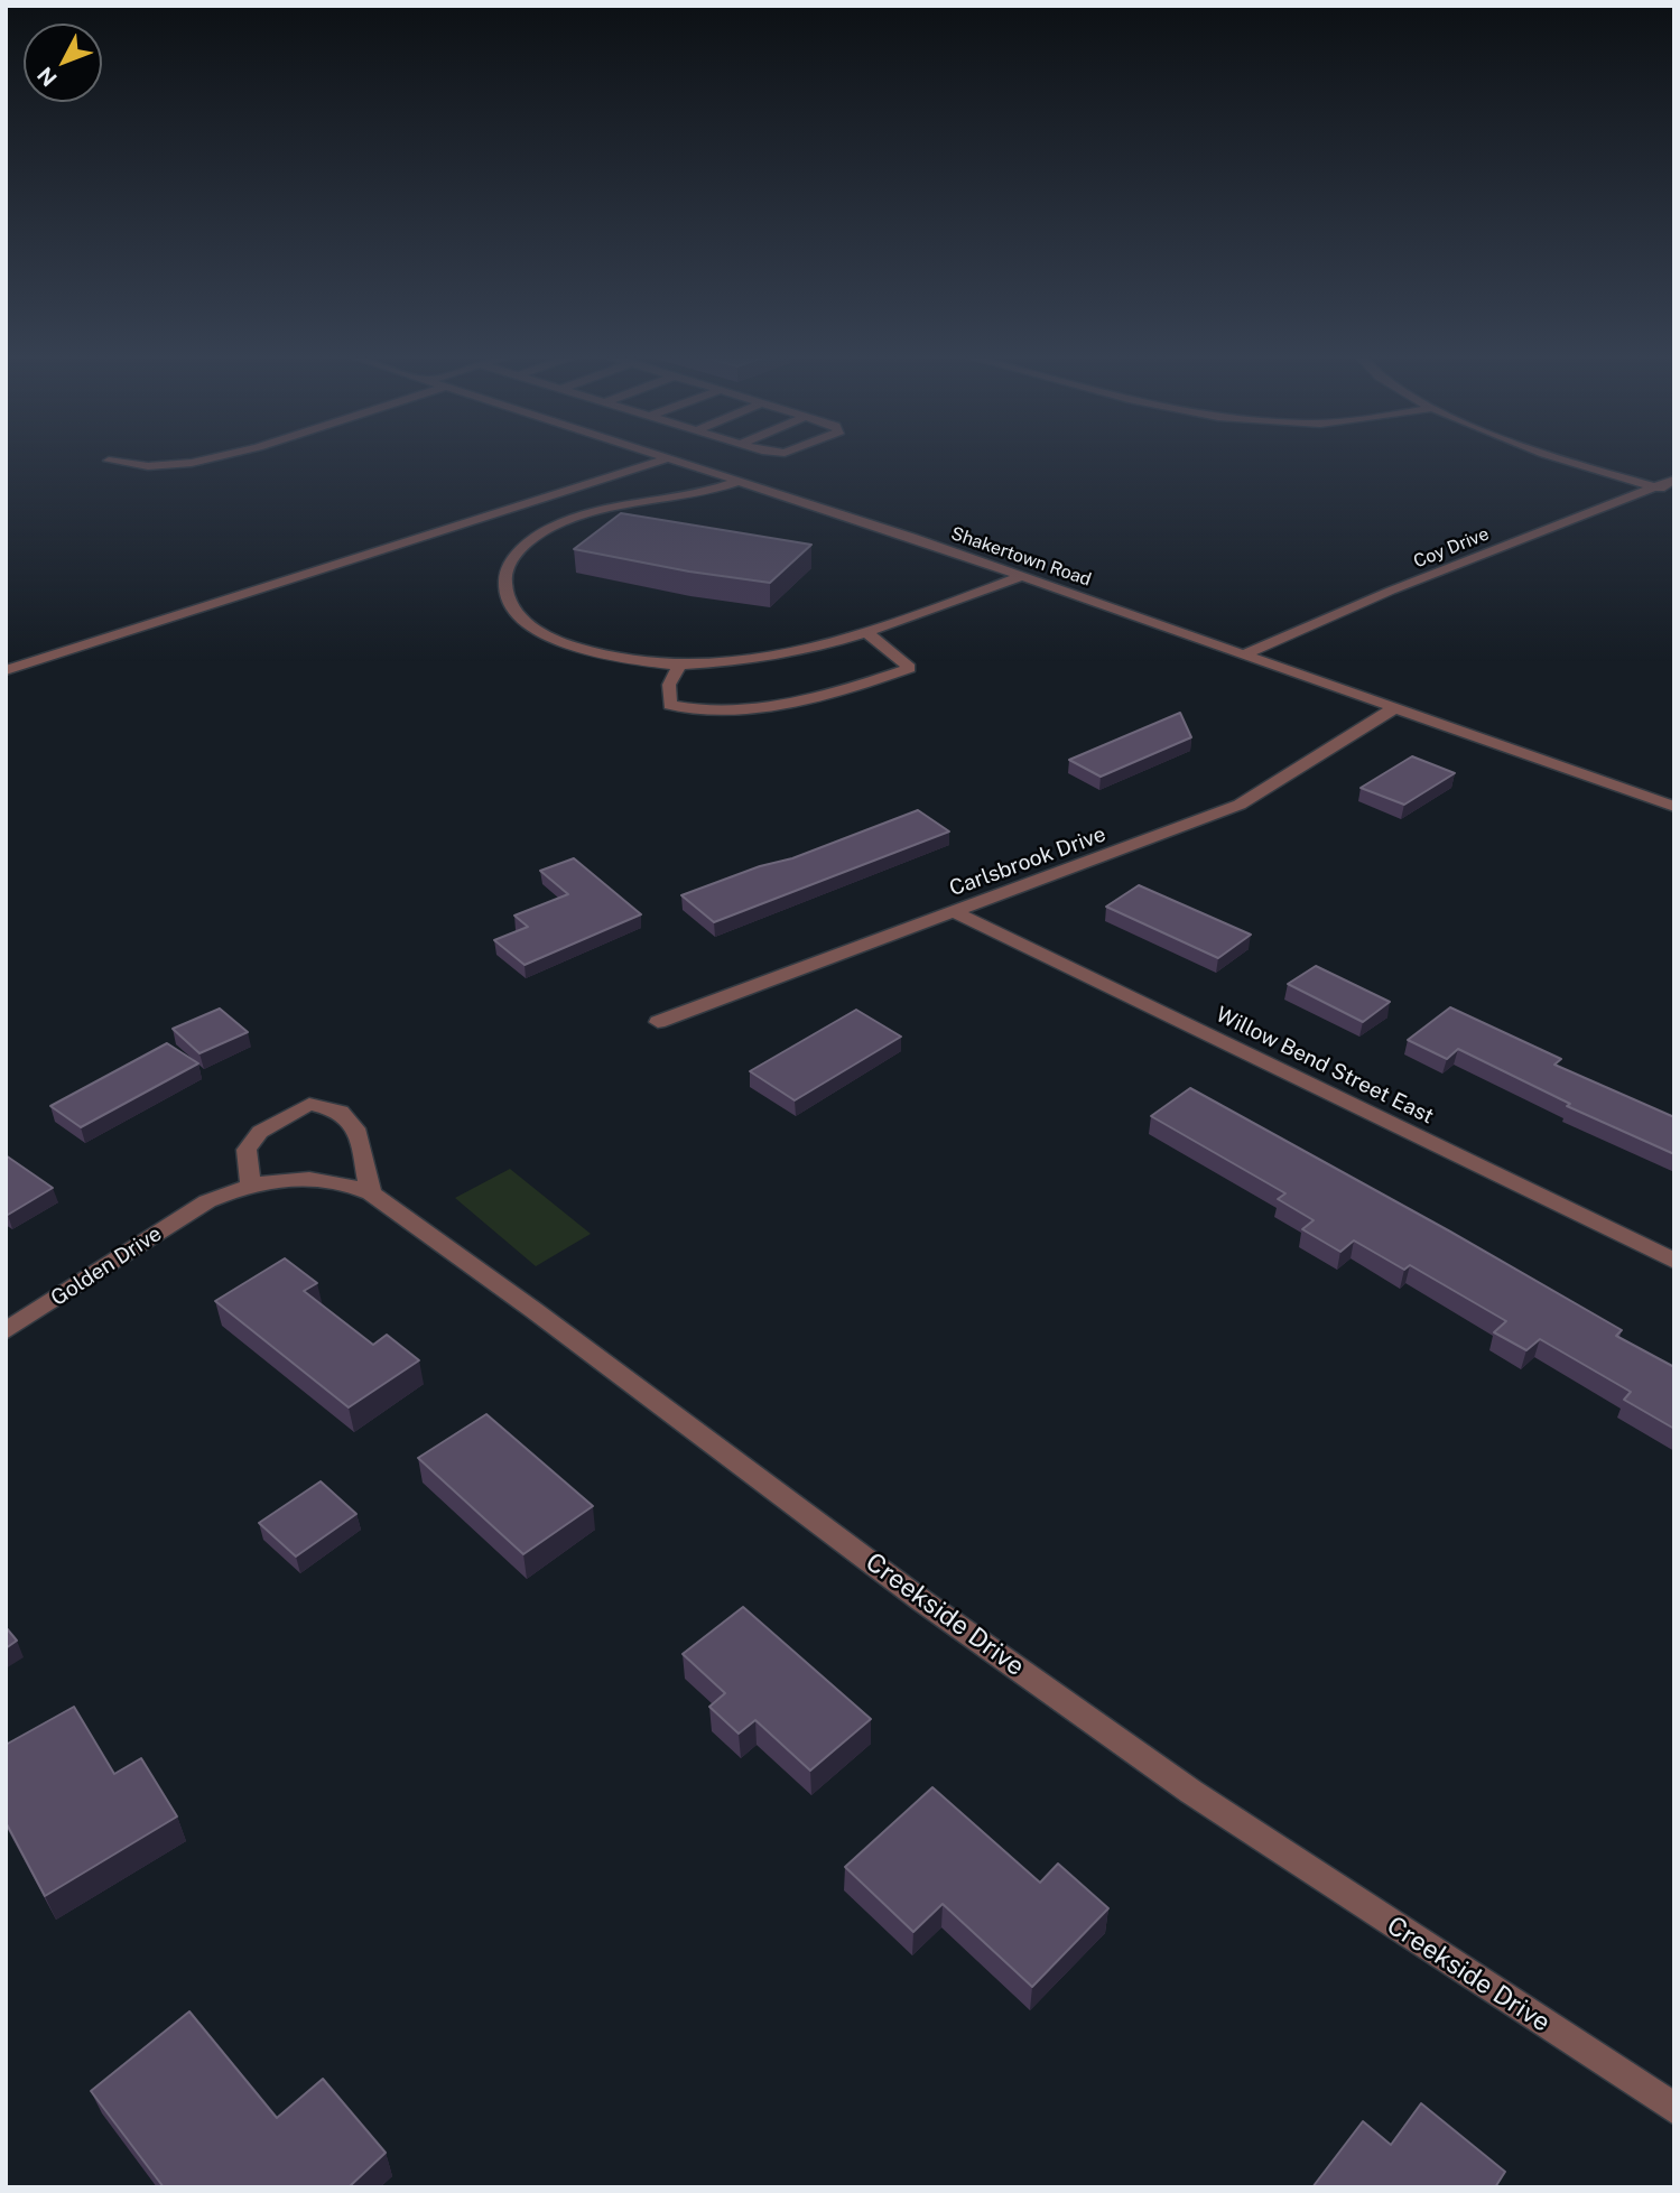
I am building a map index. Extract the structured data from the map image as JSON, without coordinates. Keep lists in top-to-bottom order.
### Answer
{
  "streets": {
    "street": [
      "Coy Drive",
      "Shakertown Road",
      "Carlsbrook Drive",
      "Willow Bend Street East",
      "Golden Drive",
      "Creekside Drive"
    ]
  },
  "crossings": [
    ["Coy Drive", "Shakertown Road"],
    ["Shakertown Road", "Carlsbrook Drive"],
    ["Carlsbrook Drive", "Willow Bend Street East"],
    ["Golden Drive", "Creekside Drive"]
  ],
  "north": "bottom left"
}
